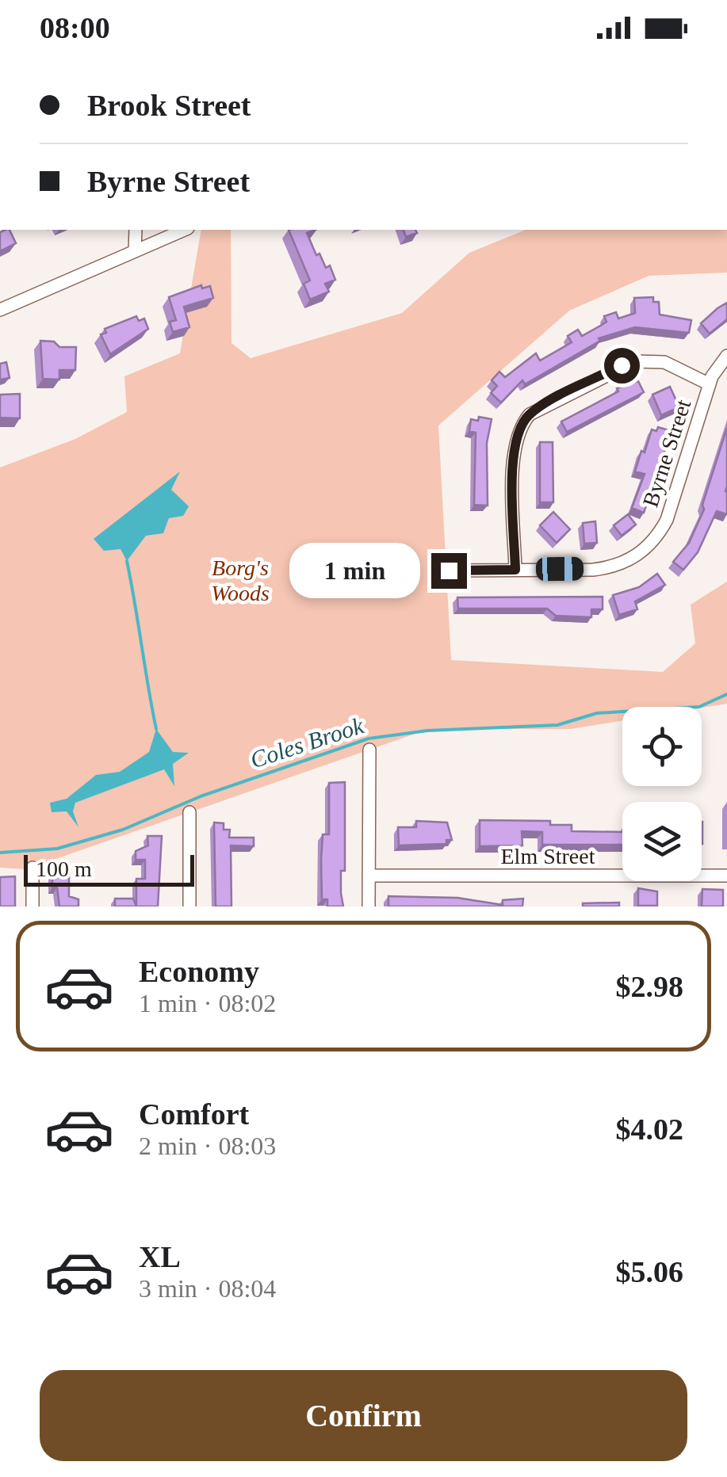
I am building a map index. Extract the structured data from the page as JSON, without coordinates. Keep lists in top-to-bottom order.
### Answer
{
  "streets": {
    "street": ["Byrne Street", "Elm Street"]
  },
  "water": ["Coles Brook"],
  "parks": ["Borg's Woods"],
  "scale_bar": "100 m",
  "page": {
    "status": "08:00",
    "banner": ["Brook Street", "Byrne Street"],
    "bubble": "1 min",
    "scale": "100 m",
    "list": [
      {
        "name": "Economy",
        "note": "1 min · 08:02",
        "value": "$2.98"
      },
      {
        "name": "Comfort",
        "note": "2 min · 08:03",
        "value": "$4.02"
      },
      {
        "name": "XL",
        "note": "3 min · 08:04",
        "value": "$5.06"
      }
    ],
    "buttons": "Confirm"
  }
}
